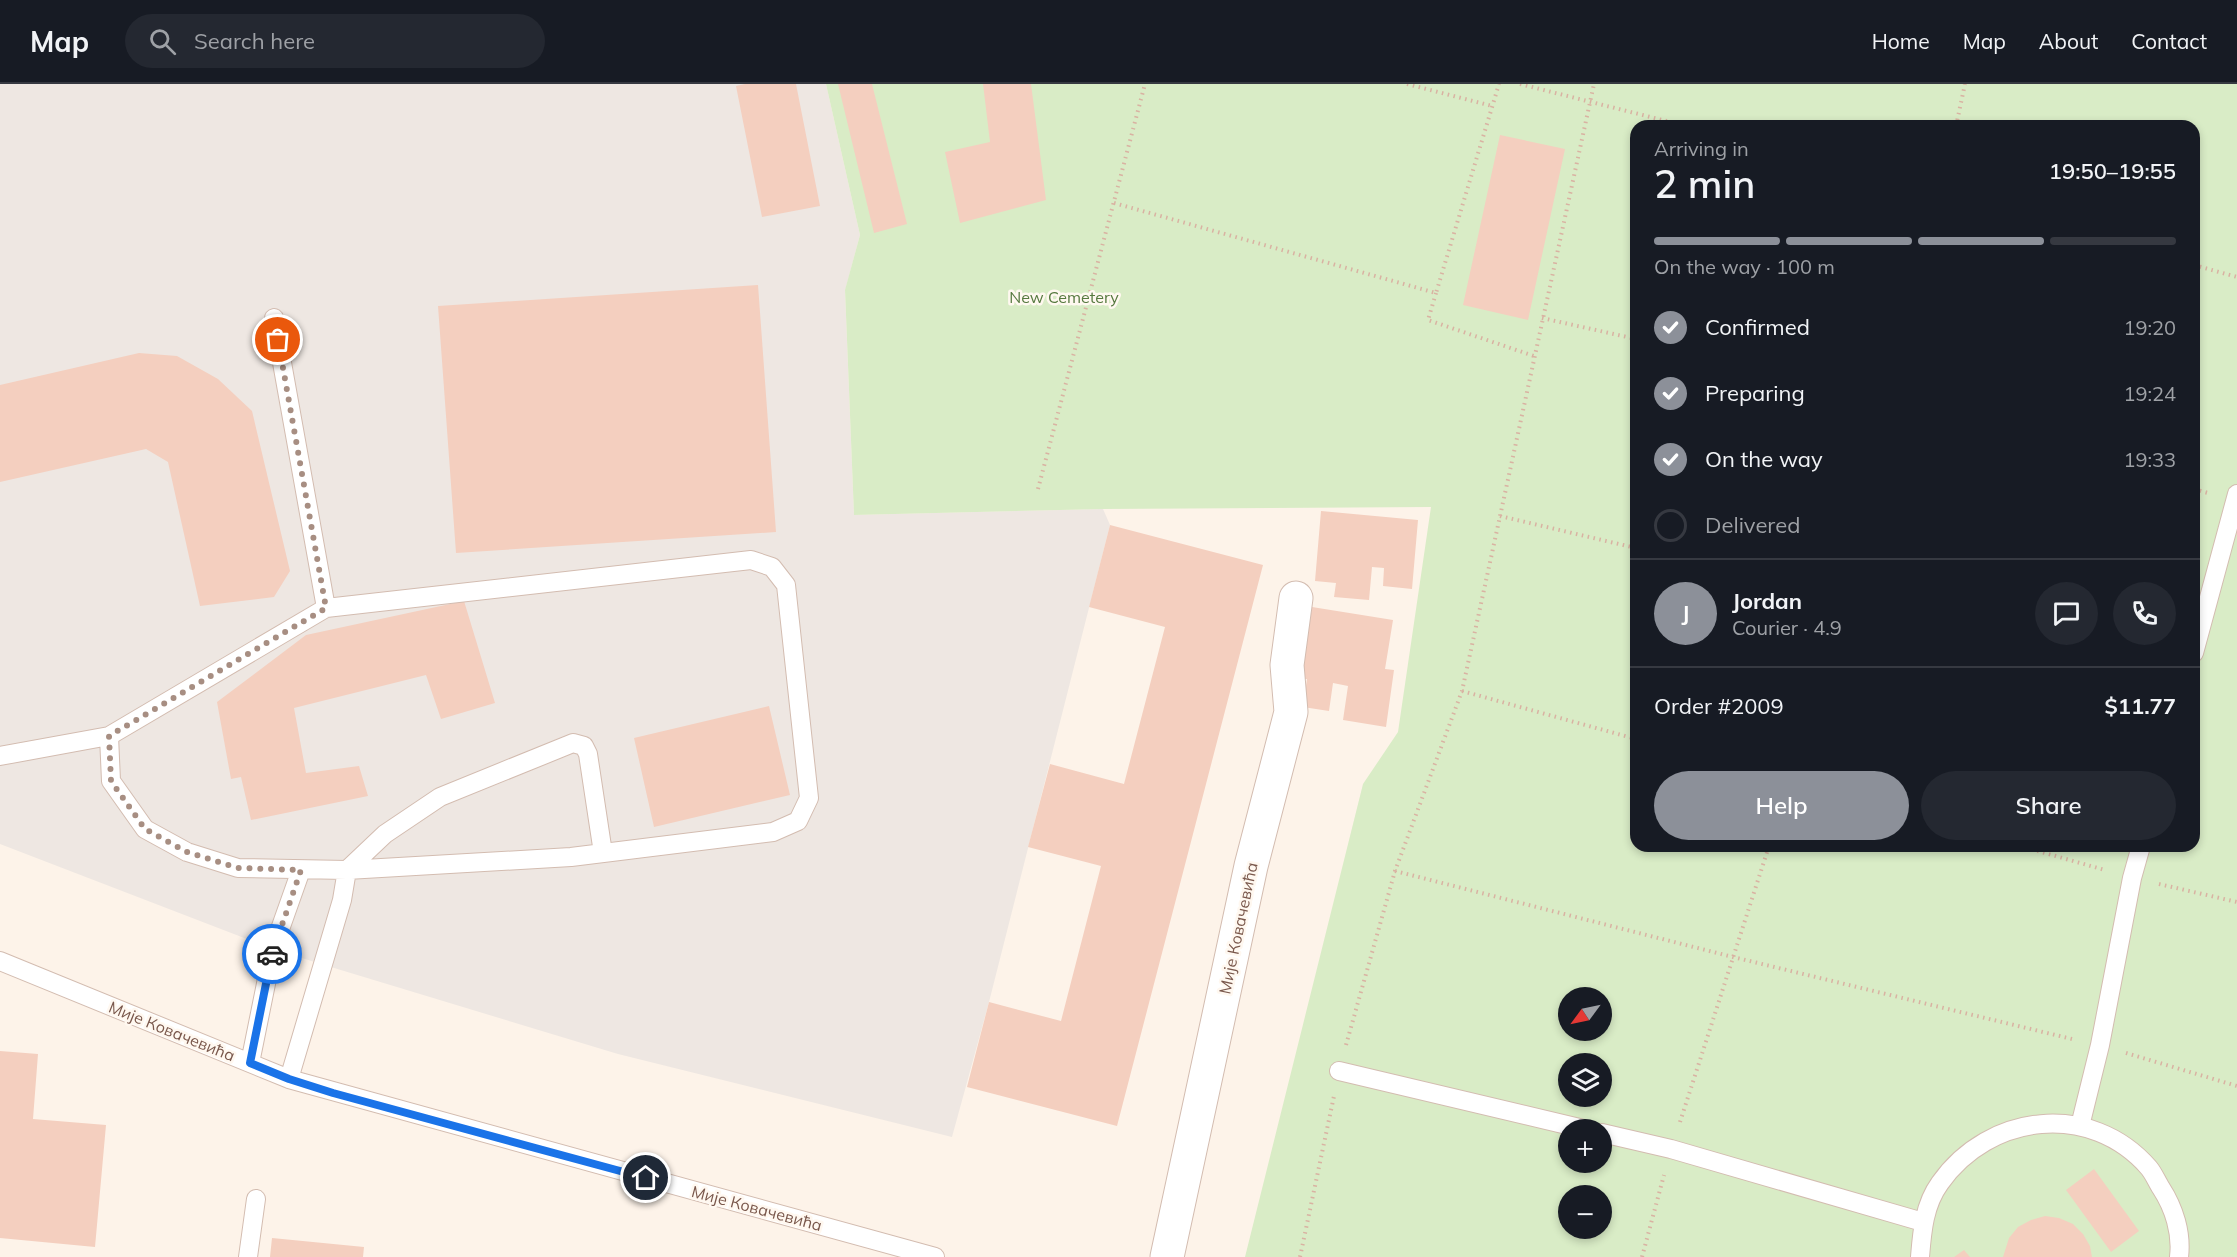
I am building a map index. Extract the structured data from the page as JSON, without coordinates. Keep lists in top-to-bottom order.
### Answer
{
  "streets": {
    "street": ["Мије Ковачевића"]
  },
  "parks": ["New Cemetery"],
  "north": "bottom left",
  "page": {
    "header": "Map",
    "search": "Search here",
    "nav": [
      "Home",
      "Map",
      "About",
      "Contact"
    ],
    "heading": ["2 min", "Arriving in", "19:50–19:55"],
    "panel": [
      "Jordan",
      "Courier · 4.9",
      "Order #2009",
      "$11.77"
    ],
    "bar": "On the way · 100 m",
    "list": [
      ["Confirmed", "19:20"],
      ["Preparing", "19:24"],
      ["On the way", "19:33"],
      "Delivered"
    ],
    "round": "J",
    "buttons": ["Help", "Share"],
    "map_buttons": ["+", "−"]
  }
}
